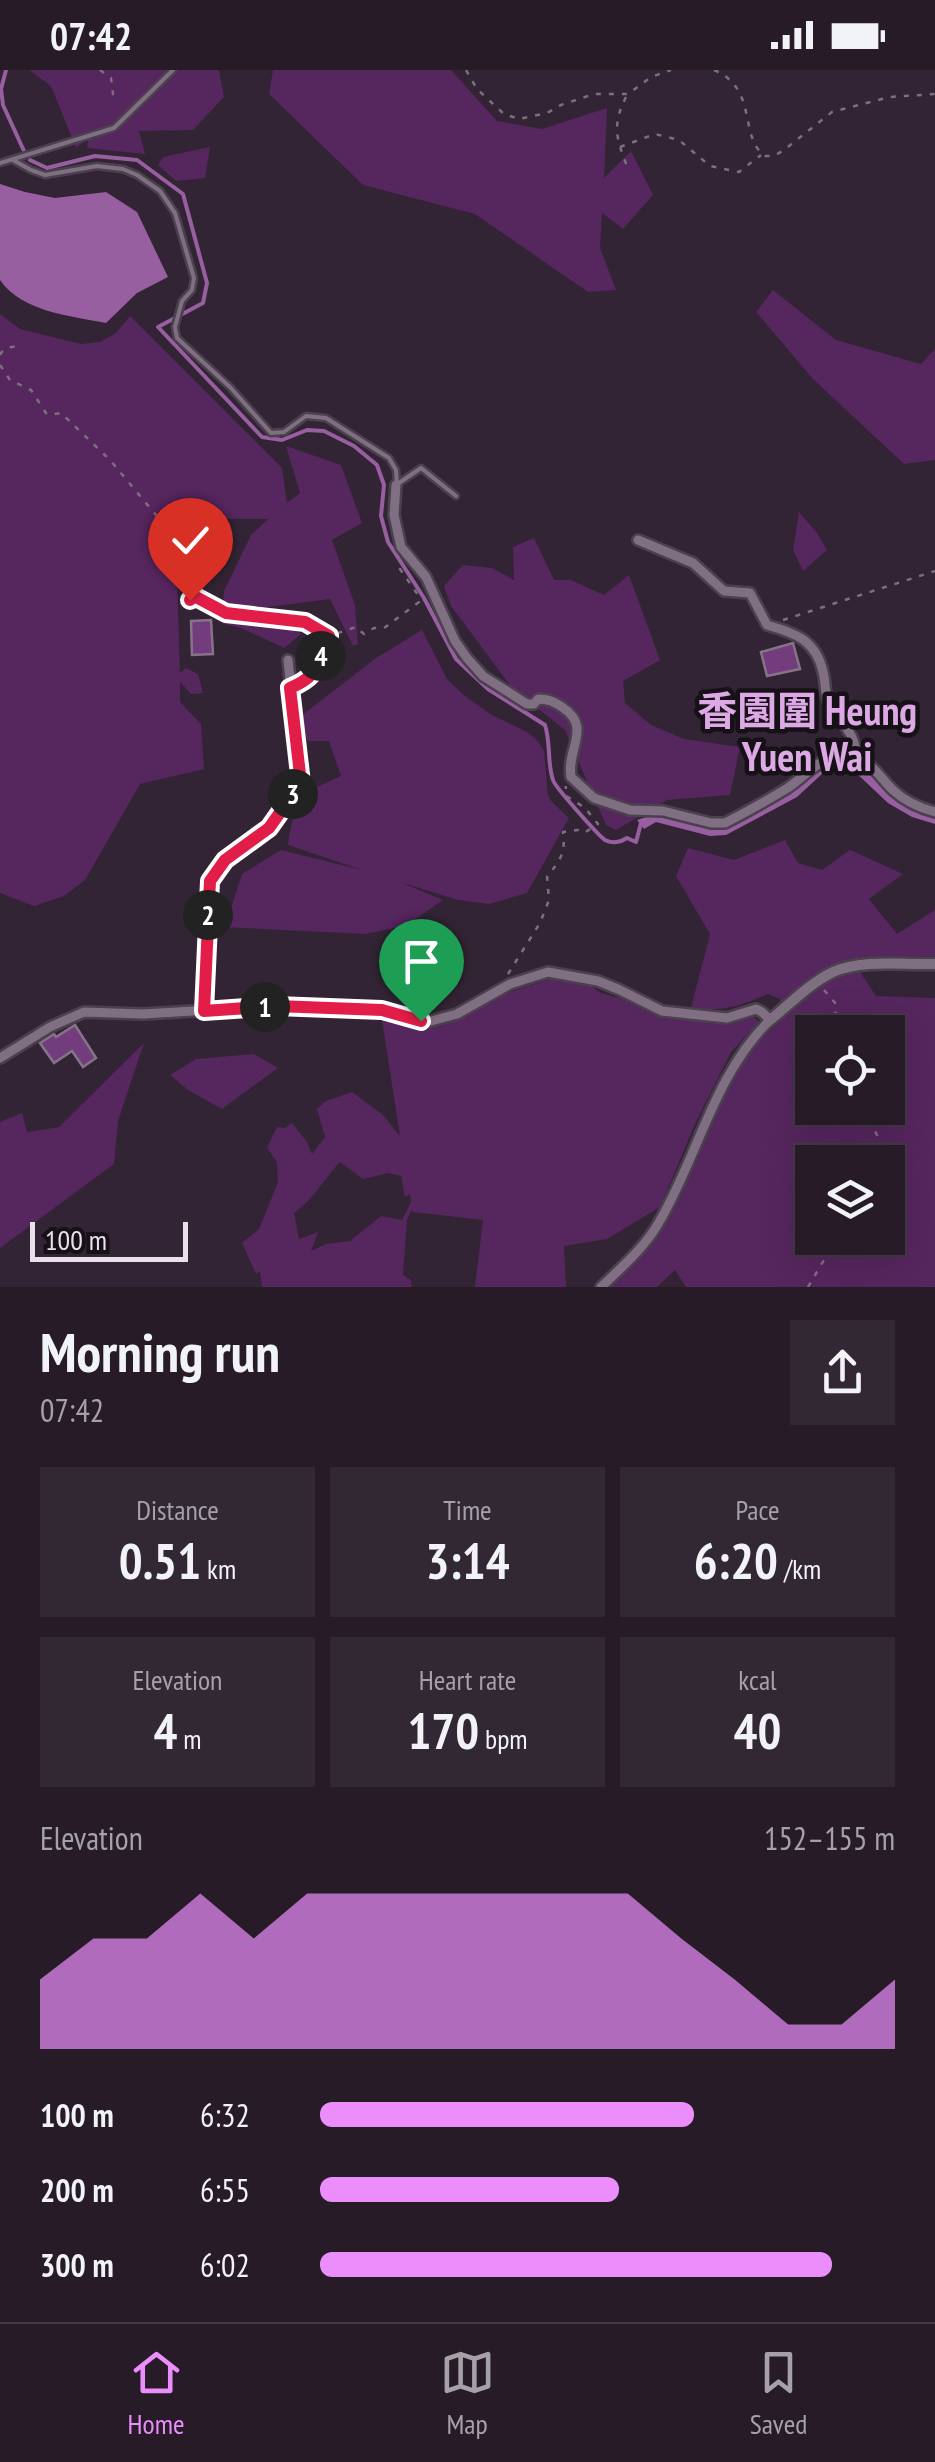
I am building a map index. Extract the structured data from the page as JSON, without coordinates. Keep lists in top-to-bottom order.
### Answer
{
  "districts": ["香園圍 Heung Yuen Wai"],
  "scale_bar": "100 m",
  "page": {
    "status": "07:42",
    "pins": [
      "4",
      "3",
      "2",
      "1"
    ],
    "scale": "100 m",
    "heading": ["Morning run", "07:42"],
    "stats": [
      ["Distance", "0.51 km"],
      ["Time", "3:14"],
      ["Pace", "6:20 /km"],
      ["Elevation", "4 m"],
      ["Heart rate", "170 bpm"],
      ["kcal", "40"]
    ],
    "chart": ["Elevation", "152–155 m"],
    "list": [
      {
        "name": "100 m",
        "note": "6:32"
      },
      {
        "name": "200 m",
        "note": "6:55"
      },
      {
        "name": "300 m",
        "note": "6:02"
      }
    ],
    "tabs": ["Home", "Map", "Saved"]
  }
}
